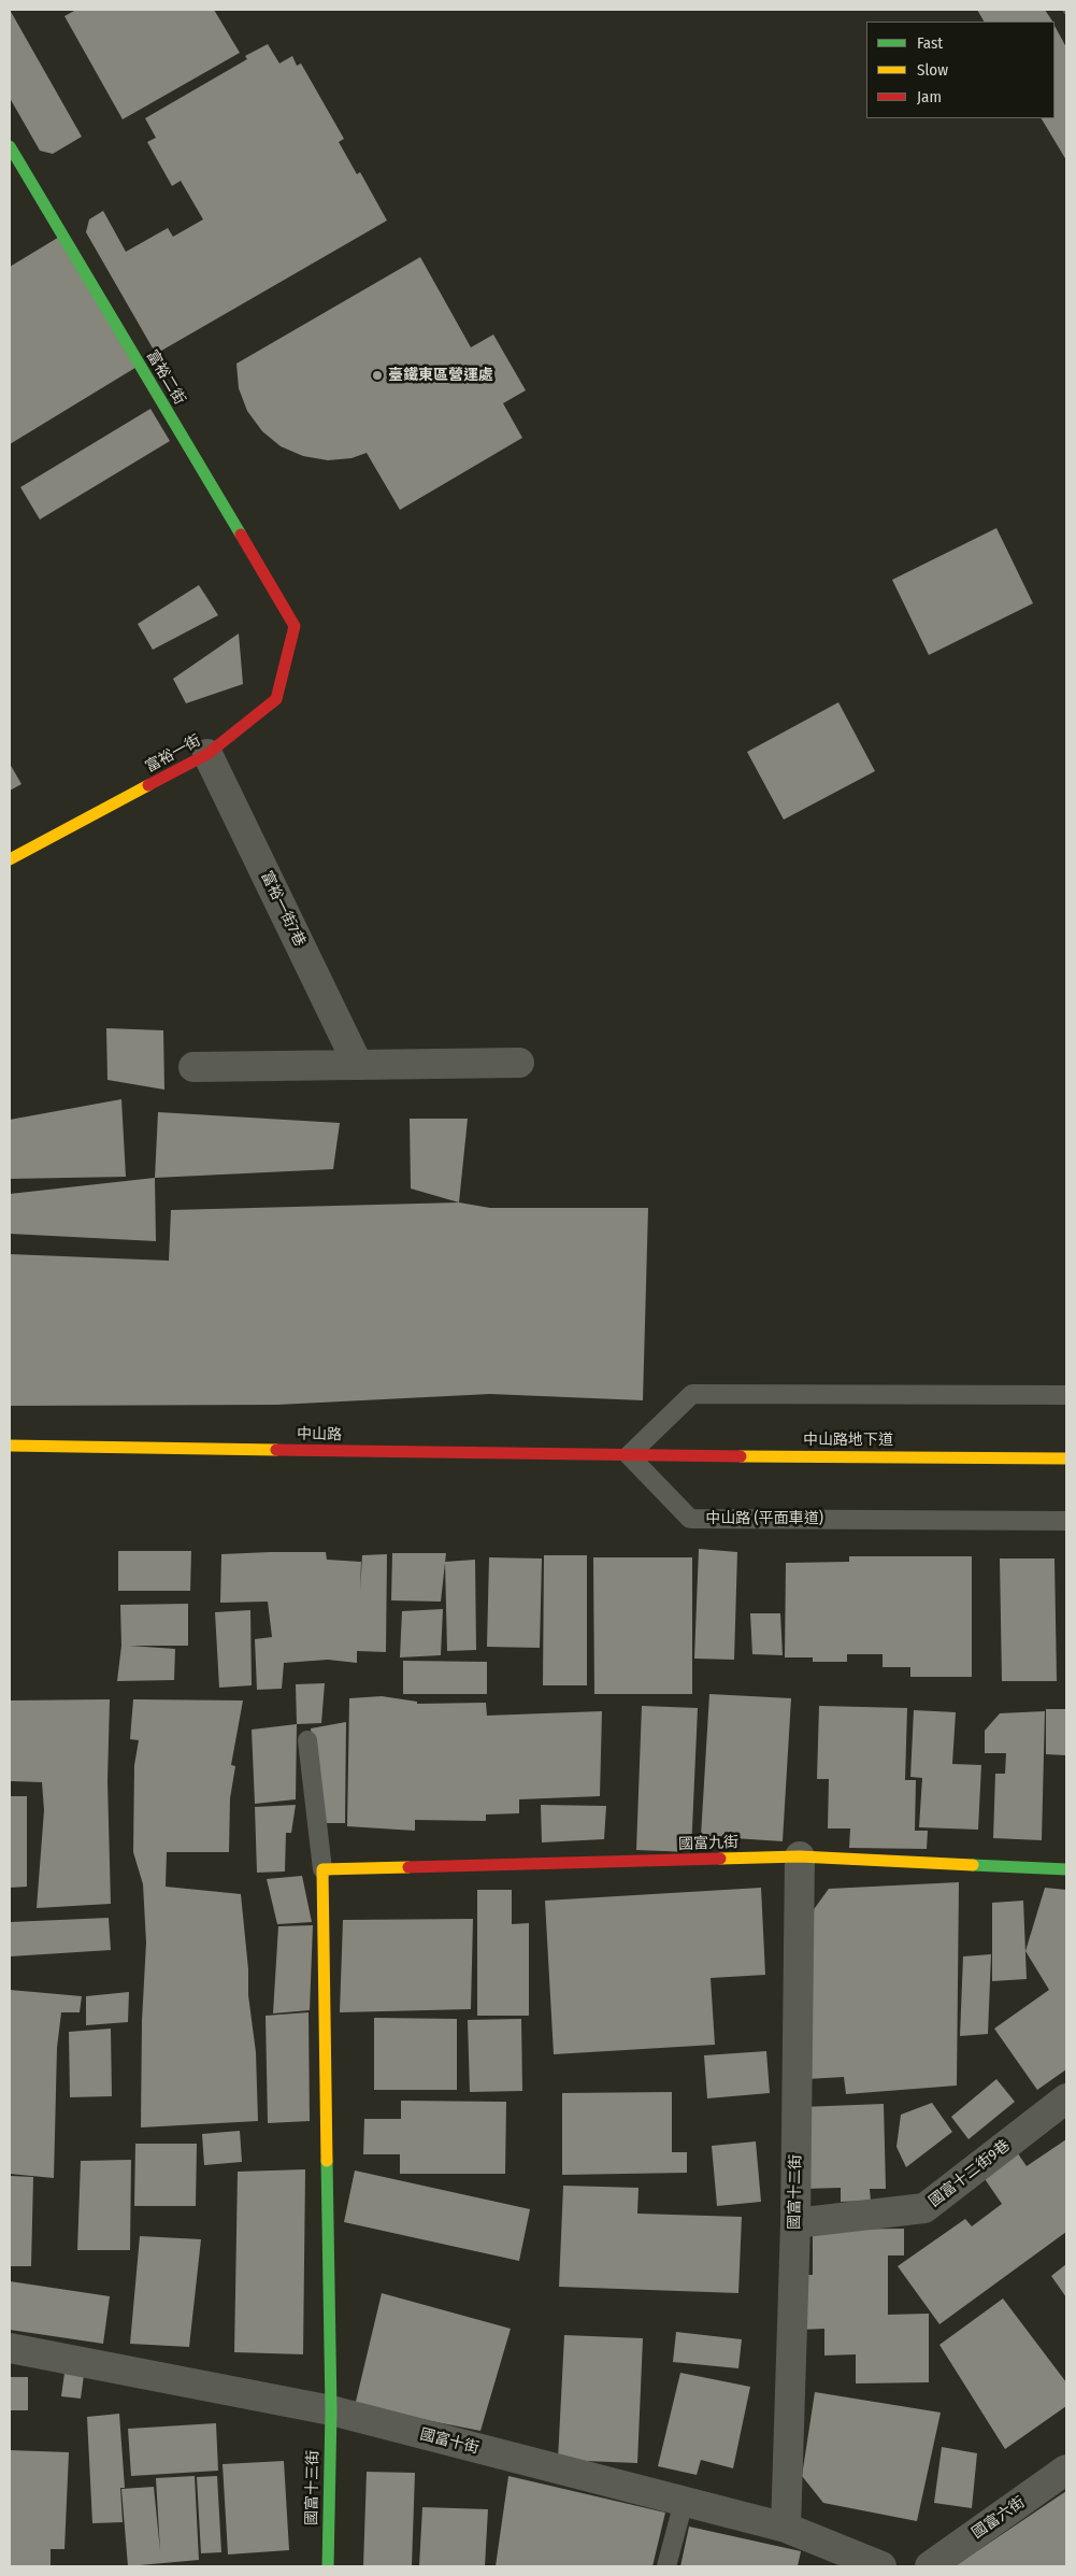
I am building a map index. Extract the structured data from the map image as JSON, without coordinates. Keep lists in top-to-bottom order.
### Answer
{
  "streets": {
    "street": [
      "富裕二街",
      "富裕一街",
      "富裕一街7巷",
      "中山路",
      "中山路地下道",
      "國富九街",
      "國富十二街9巷",
      "國富十二街",
      "國富十街",
      "國富十三街",
      "國富六街"
    ],
    "lane": ["中山路 (平面車道)"]
  },
  "crossings": [
    ["富裕二街", "富裕一街"],
    ["富裕一街", "富裕一街7巷"],
    ["中山路", "中山路地下道"],
    ["中山路", "中山路 (平面車道)"],
    ["中山路地下道", "中山路 (平面車道)"],
    ["國富九街", "國富十二街"],
    ["國富九街", "國富十三街"],
    ["國富十二街9巷", "國富十二街"],
    ["國富十二街", "國富十街"],
    ["國富十街", "國富十三街"]
  ],
  "places": ["臺鐵東區營運處"],
  "legend": ["Fast", "Slow", "Jam"]
}
